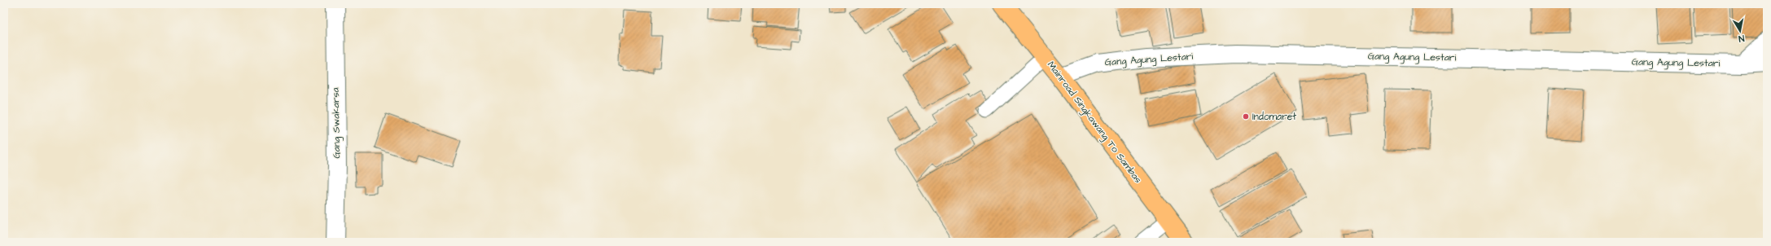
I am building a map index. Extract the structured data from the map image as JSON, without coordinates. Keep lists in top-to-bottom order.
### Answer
{
  "streets": {
    "main road": ["Mainroad Singkawang To Sambas"],
    "street": ["Gang Agung Lestari", "Gang Swakarsa"]
  },
  "crossings": [
    ["Gang Agung Lestari", "Mainroad Singkawang To Sambas"]
  ],
  "places": ["Indomaret"],
  "north": "bottom"
}
